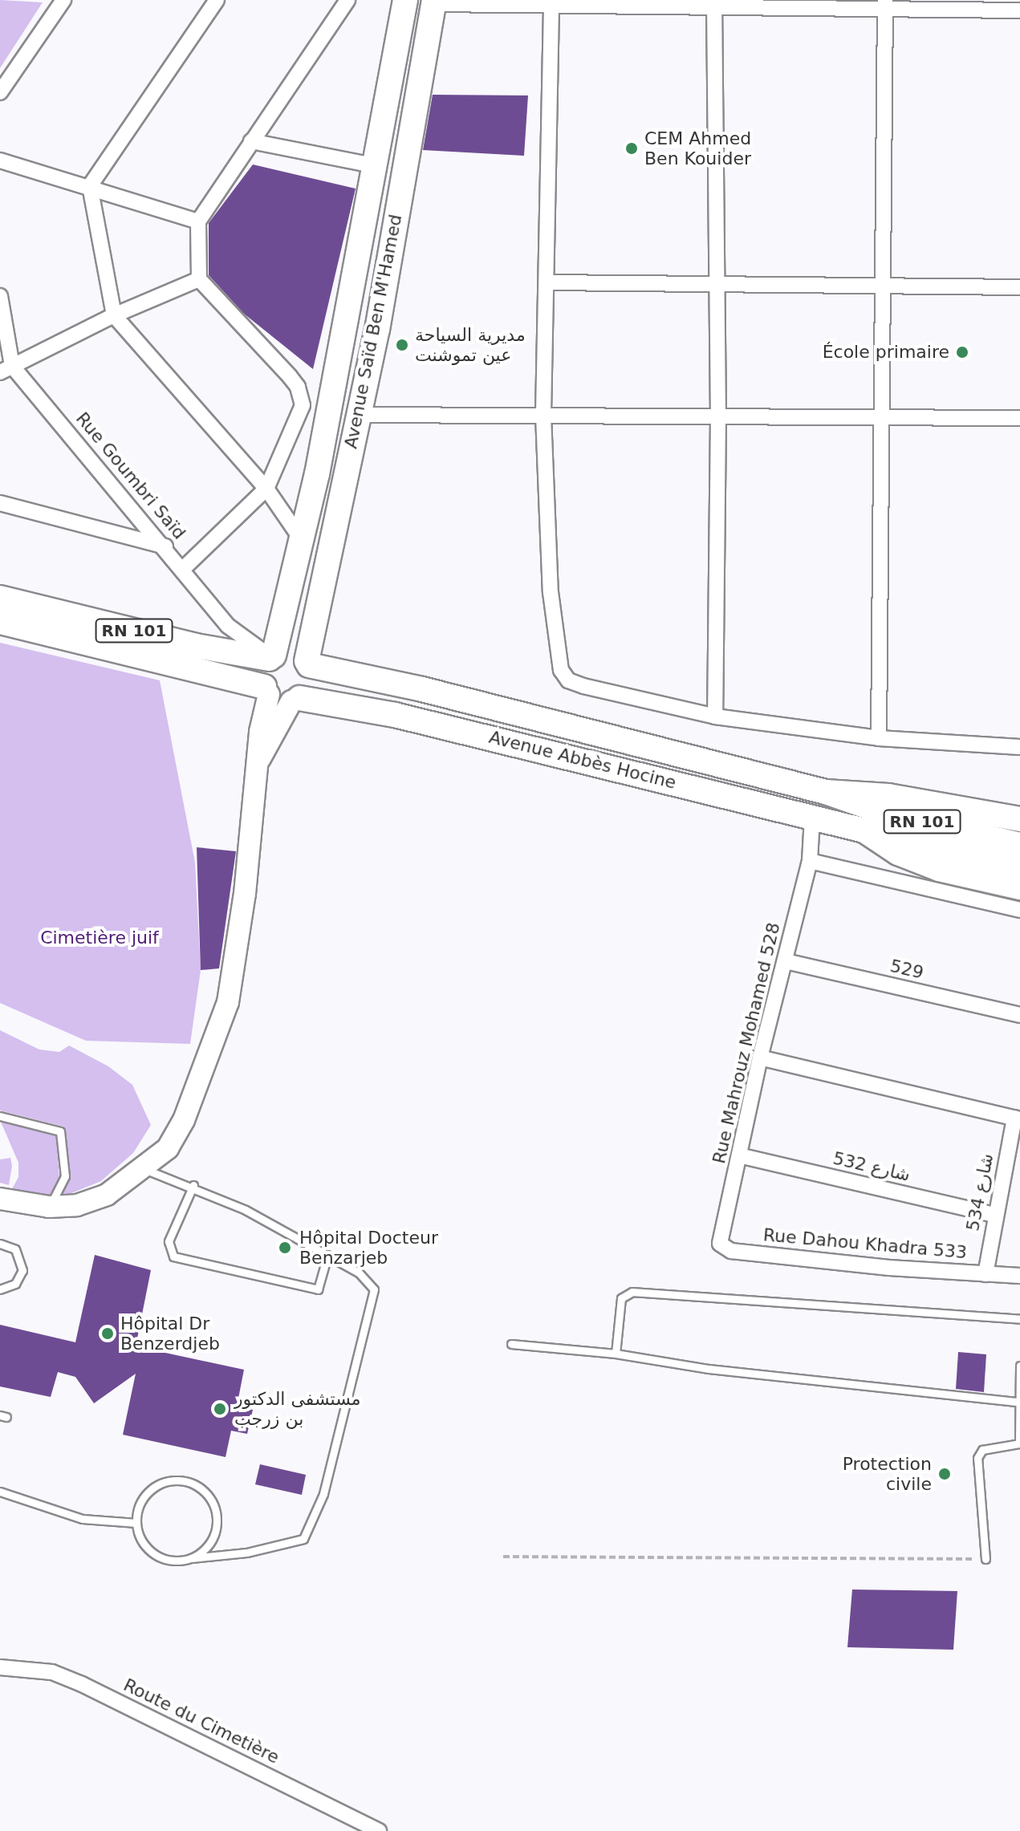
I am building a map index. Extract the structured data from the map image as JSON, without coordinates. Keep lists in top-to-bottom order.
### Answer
{
  "streets": {
    "main road": ["Avenue Saïd Ben M'Hamed", "RN 101", "Avenue Abbès Hocine"],
    "street": [
      "Rue Goumbri Saïd",
      "529",
      "Rue Mahrouz Mohamed 528",
      "532 شارع",
      "534 شارع",
      "Rue Dahou Khadra 533",
      "Route du Cimetière"
    ]
  },
  "crossings": [
    ["Avenue Saïd Ben M'Hamed", "Rue Goumbri Saïd"],
    ["Avenue Saïd Ben M'Hamed", "RN 101"],
    ["Avenue Saïd Ben M'Hamed", "Avenue Abbès Hocine"],
    ["Rue Goumbri Saïd", "RN 101"],
    ["Rue Goumbri Saïd", "Avenue Abbès Hocine"],
    ["RN 101", "Avenue Abbès Hocine"],
    ["Avenue Abbès Hocine", "Rue Mahrouz Mohamed 528"],
    ["529", "Rue Mahrouz Mohamed 528"],
    ["Rue Mahrouz Mohamed 528", "532 شارع"],
    ["Rue Mahrouz Mohamed 528", "Rue Dahou Khadra 533"],
    ["532 شارع", "534 شارع"],
    ["534 شارع", "Rue Dahou Khadra 533"]
  ],
  "parks": ["Cimetière juif"],
  "places": [
    "CEM Ahmed Ben Kouider",
    "مديرية السياحة عين تموشنت",
    "École primaire",
    "Hôpital Docteur Benzarjeb",
    "Hôpital Dr Benzerdjeb",
    "مستشفى الدكتور بن زرجب",
    "Protection civile"
  ]
}
